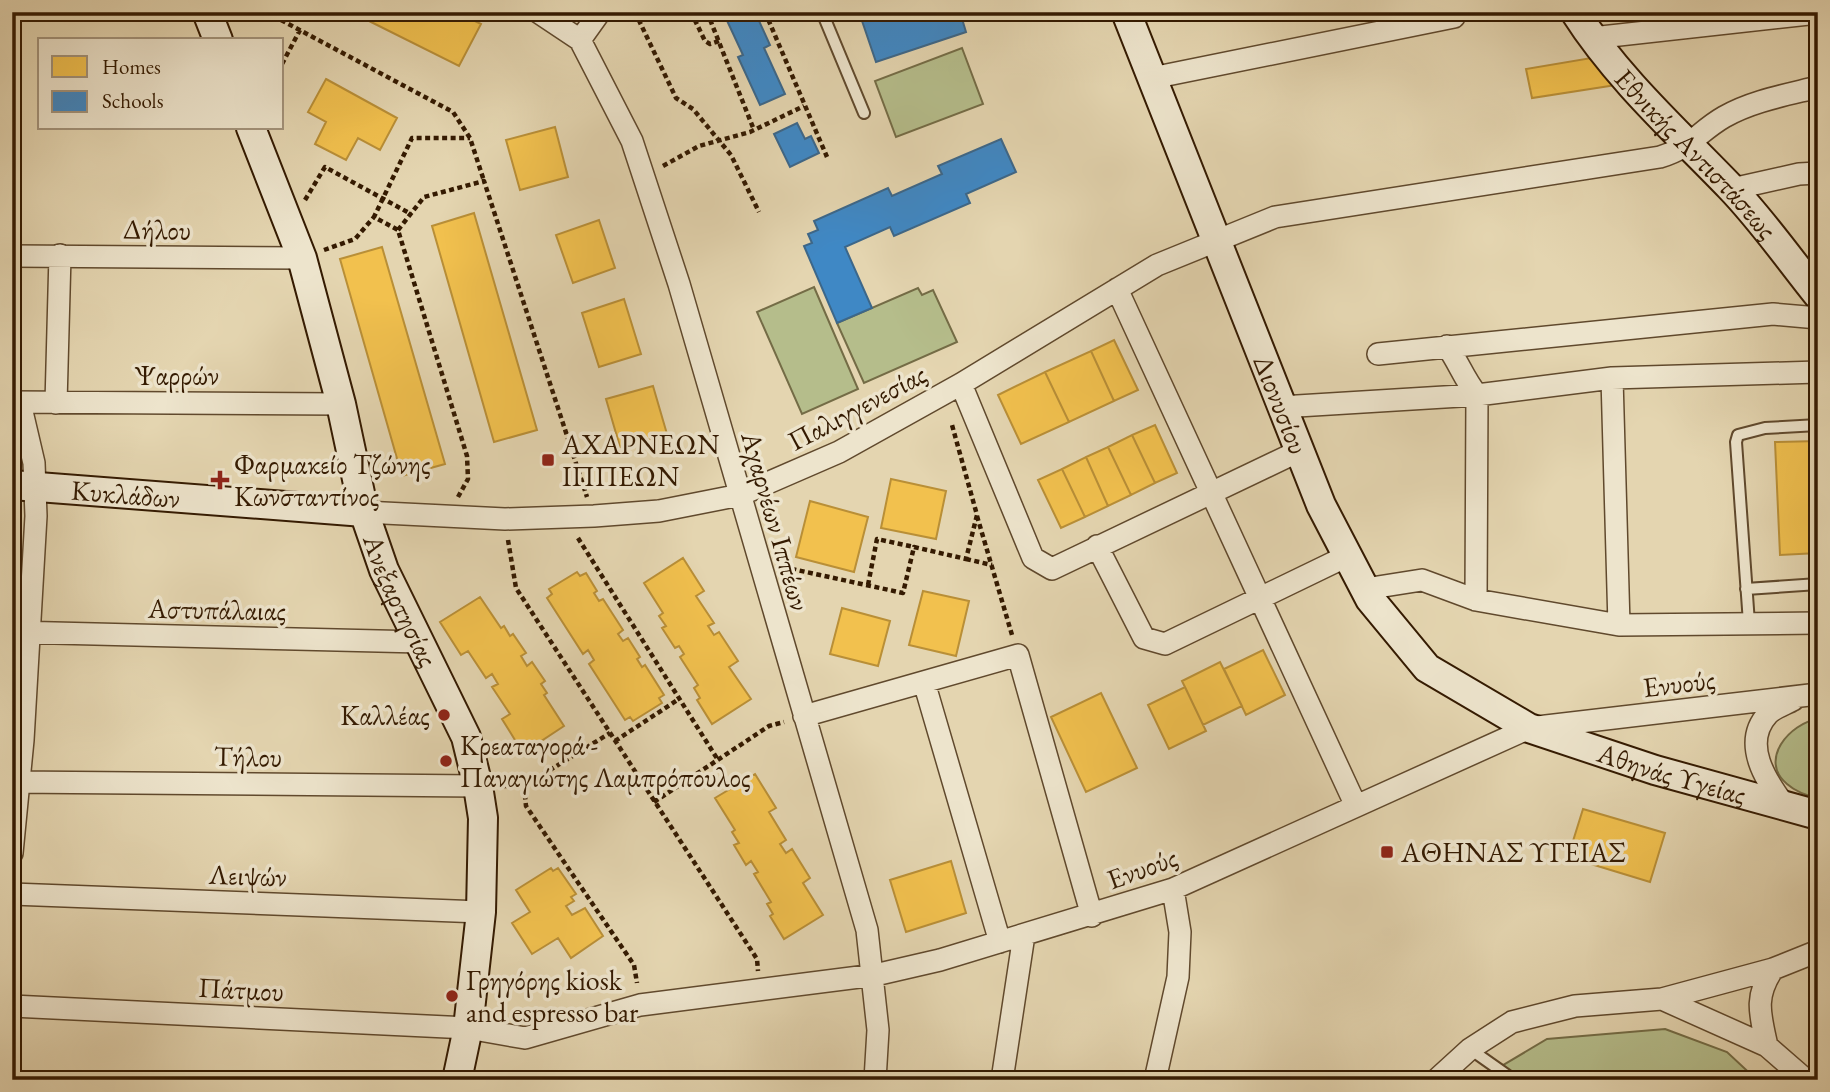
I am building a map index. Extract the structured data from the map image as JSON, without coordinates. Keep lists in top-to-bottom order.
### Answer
{
  "streets": {
    "street": [
      "Εθνικής Αντιστάσεως",
      "Δήλου",
      "Ψαρρών",
      "Διονυσίου",
      "Παλιγγενεσίας",
      "Κυκλάδων",
      "Αχαρνέων Ιππέων",
      "Ανεξαρτησίας",
      "Αστυπάλαιας",
      "Ενυούς",
      "Τήλου",
      "Αθηνάς Υγείας",
      "Λειψών",
      "Πάτμου"
    ]
  },
  "crossings": [
    ["Εθνικής Αντιστάσεως", "Παλιγγενεσίας"],
    ["Δήλου", "Ανεξαρτησίας"],
    ["Ψαρρών", "Ανεξαρτησίας"],
    ["Διονυσίου", "Παλιγγενεσίας"],
    ["Διονυσίου", "Ενυούς"],
    ["Διονυσίου", "Αθηνάς Υγείας"],
    ["Παλιγγενεσίας", "Κυκλάδων"],
    ["Παλιγγενεσίας", "Αχαρνέων Ιππέων"],
    ["Παλιγγενεσίας", "Ανεξαρτησίας"],
    ["Κυκλάδων", "Ανεξαρτησίας"],
    ["Αχαρνέων Ιππέων", "Ενυούς"],
    ["Ανεξαρτησίας", "Αστυπάλαιας"],
    ["Ανεξαρτησίας", "Ενυούς"],
    ["Ανεξαρτησίας", "Τήλου"],
    ["Ανεξαρτησίας", "Λειψών"],
    ["Ανεξαρτησίας", "Πάτμου"],
    ["Ενυούς", "Αθηνάς Υγείας"],
    ["Ενυούς", "Πάτμου"]
  ],
  "places": {
    "transit": ["ΑΧΑΡΝΕΩΝ ΙΠΠΕΩΝ", "ΑΘΗΝΑΣ ΥΓΕΙΑΣ"],
    "health": ["Φαρμακείο Τζώνης Κωνσταντίνος"],
    "other": ["Καλλέας", "Κρεαταγορά - Παναγιώτης Λαμπρόπουλος", "Γρηγόρης kiosk and espresso bar"]
  },
  "legend": ["Homes", "Schools"]
}
